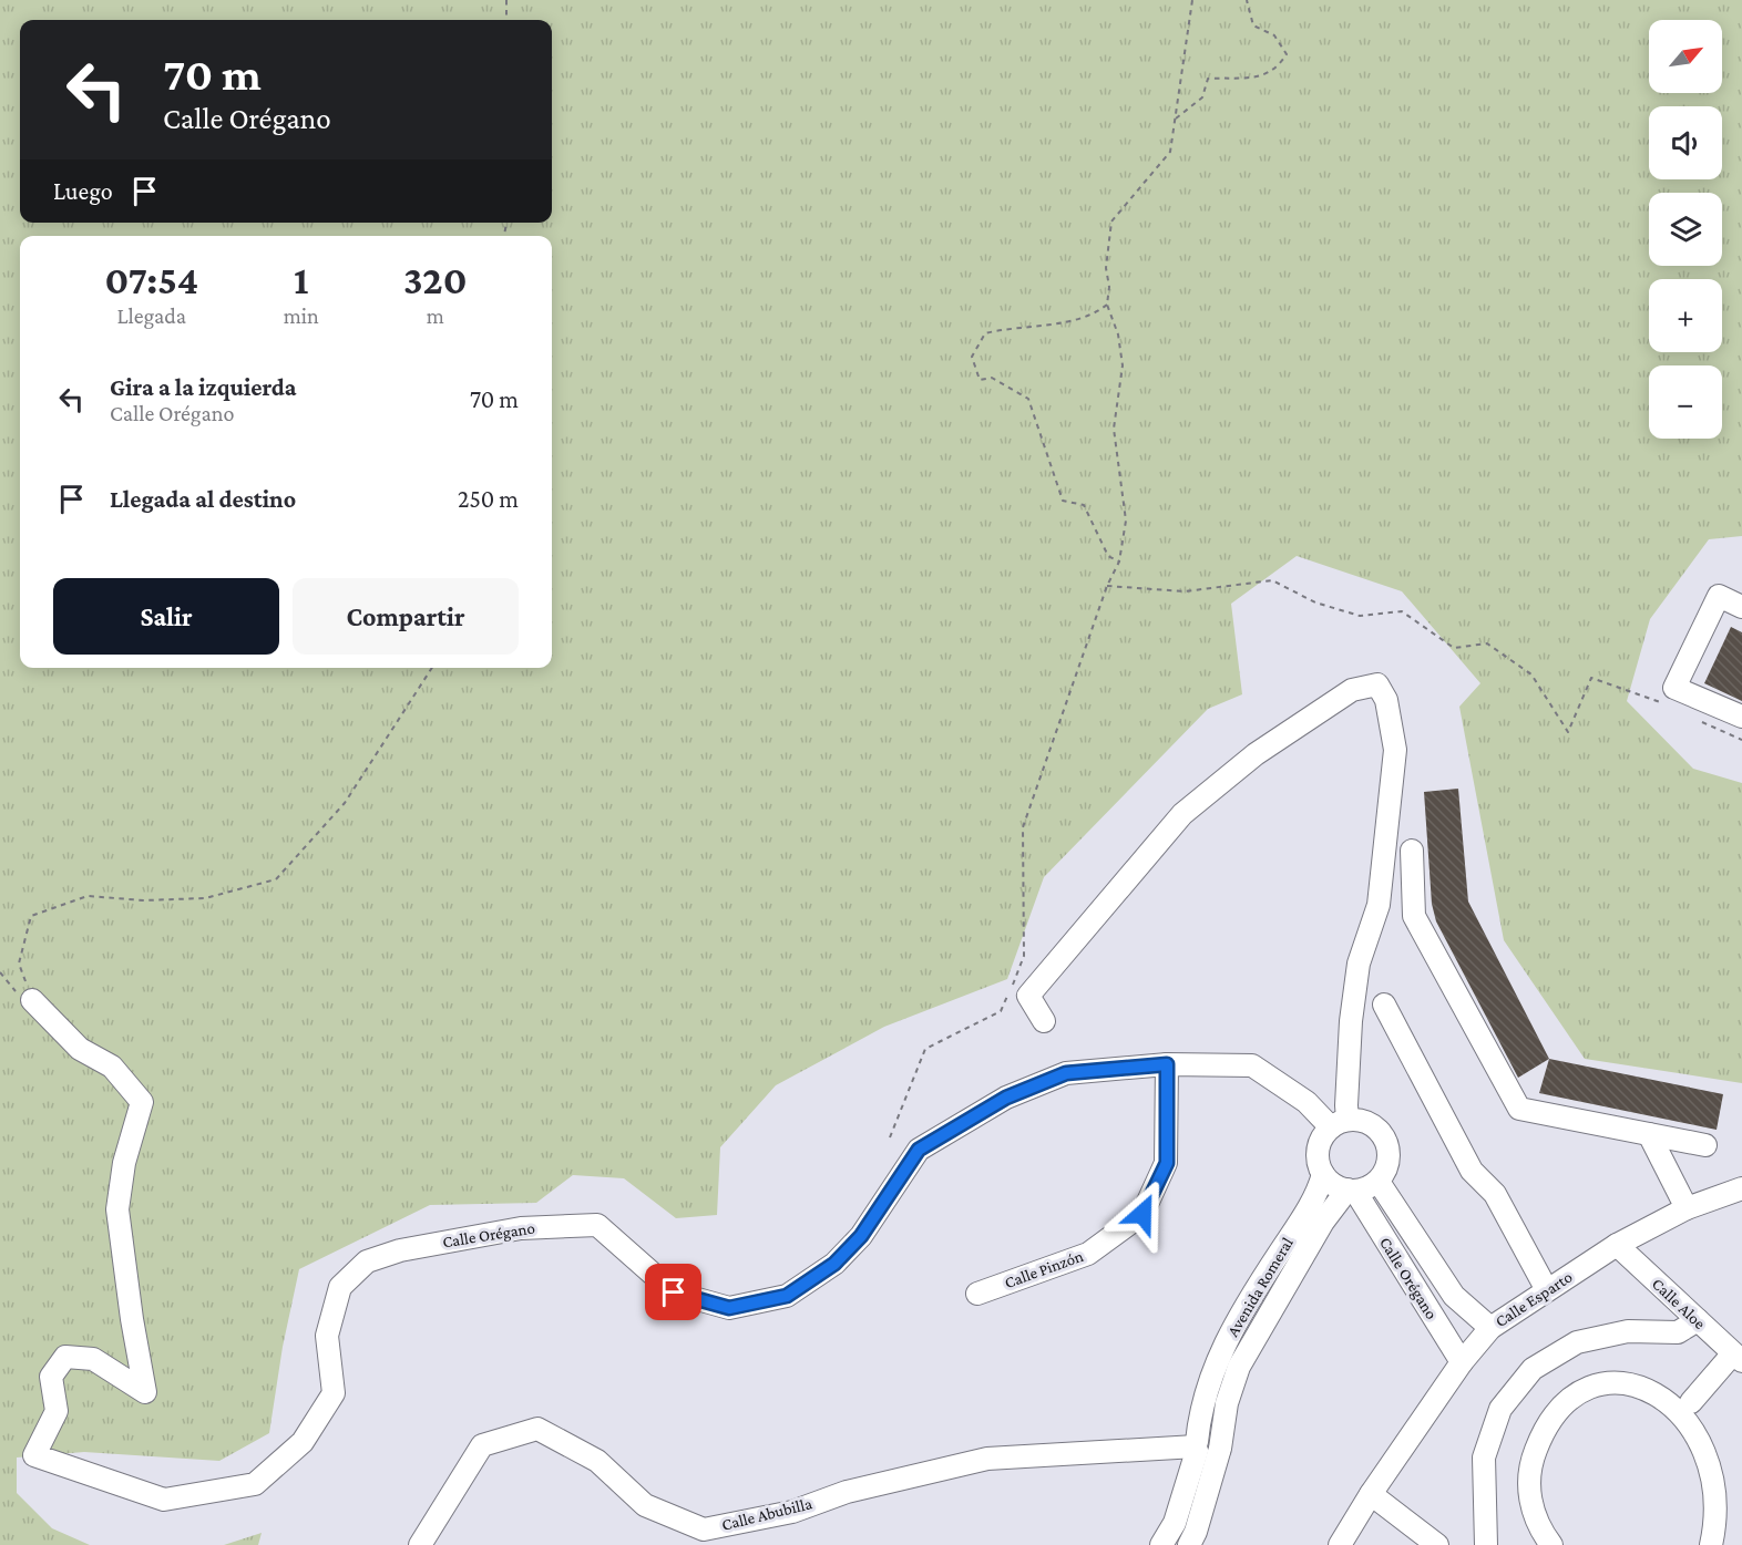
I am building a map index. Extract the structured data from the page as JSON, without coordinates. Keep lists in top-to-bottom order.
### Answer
{
  "streets": {
    "street": [
      "Calle Orégano",
      "Calle Pinzón",
      "Avenida Romeral",
      "Calle Esparto",
      "Calle Aloe",
      "Calle Abubilla"
    ]
  },
  "crossings": [
    ["Calle Orégano", "Calle Pinzón"],
    ["Calle Orégano", "Avenida Romeral"],
    ["Calle Orégano", "Calle Esparto"],
    ["Avenida Romeral", "Calle Abubilla"],
    ["Calle Esparto", "Calle Aloe"]
  ],
  "north": "top right",
  "page": {
    "map_buttons": ["+", "−"],
    "turn": ["70 m", "Calle Orégano"],
    "then": "Luego",
    "eta": [
      "07:54",
      "Llegada",
      "1",
      "min",
      "320",
      "m"
    ],
    "list": [
      {
        "name": "Gira a la izquierda",
        "note": "Calle Orégano",
        "value": "70 m"
      },
      {
        "name": "Llegada al destino",
        "value": "250 m"
      }
    ],
    "buttons": ["Salir", "Compartir"]
  }
}
